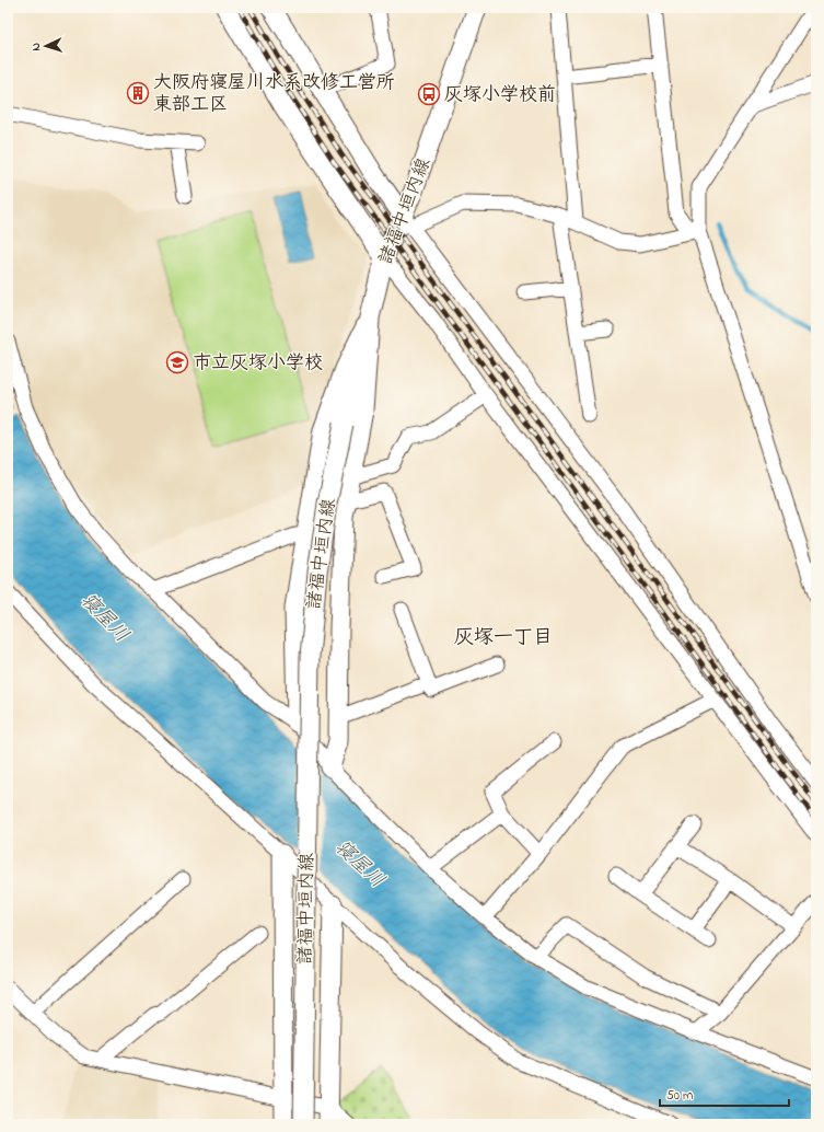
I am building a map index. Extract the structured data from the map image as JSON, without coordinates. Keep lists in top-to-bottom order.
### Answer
{
  "streets": {
    "street": ["諸福中垣内線"]
  },
  "districts": ["灰塚一丁目"],
  "water": ["寝屋川"],
  "places": {
    "building": ["大阪府寝屋川水系改修工営所 東部工区"],
    "bus stop": ["灰塚小学校前"],
    "school or university": ["市立灰塚小学校"]
  },
  "scale_bar": "50 m",
  "north": "left"
}
